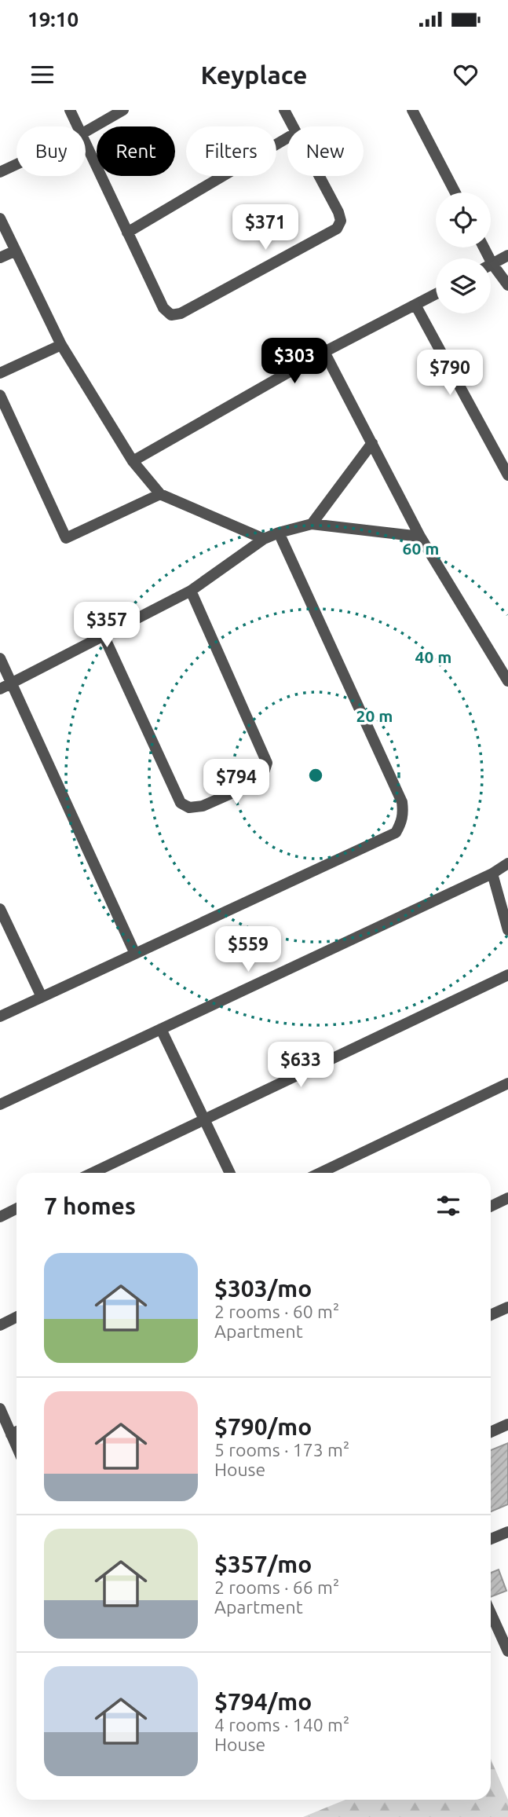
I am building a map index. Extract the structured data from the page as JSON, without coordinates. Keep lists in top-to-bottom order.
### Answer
{
  "page": {
    "status": "19:10",
    "header": "Keyplace",
    "chip": [
      "Buy",
      "Rent",
      "Filters",
      "New"
    ],
    "price": [
      "$371",
      "$303",
      "$790",
      "$357",
      "$794",
      "$559",
      "$633"
    ],
    "heading": "7 homes",
    "list": [
      {
        "name": "$303/mo",
        "note": "2 rooms · 60 m² · Apartment"
      },
      {
        "name": "$790/mo",
        "note": "5 rooms · 173 m² · House"
      },
      {
        "name": "$357/mo",
        "note": "2 rooms · 66 m² · Apartment"
      },
      {
        "name": "$794/mo",
        "note": "4 rooms · 140 m² · House"
      }
    ]
  },
  "rings": ["60 m", "40 m", "20 m"]
}
